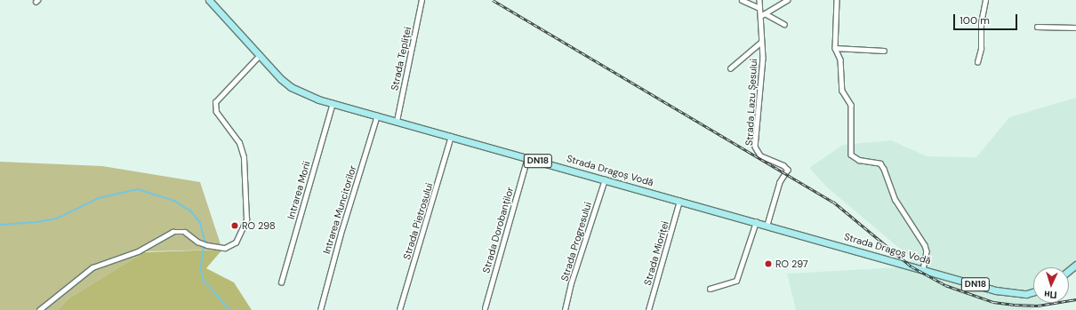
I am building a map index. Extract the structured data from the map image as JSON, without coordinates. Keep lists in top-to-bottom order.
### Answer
{
  "streets": {
    "main road": ["DN18", "Strada Dragoș Vodă"],
    "street": [
      "Strada Tepliței",
      "Strada Lazu Șesului",
      "Intrarea Morii",
      "Intrarea Muncitorilor",
      "Strada Pietrosului",
      "Strada Dorobanților",
      "Strada Progresului",
      "Strada Mioriței"
    ]
  },
  "crossings": [
    ["Strada Tepliței", "Strada Dragoș Vodă"],
    ["Strada Lazu Șesului", "Strada Dragoș Vodă"],
    ["Strada Dragoș Vodă", "Intrarea Morii"],
    ["Strada Dragoș Vodă", "Intrarea Muncitorilor"],
    ["Strada Dragoș Vodă", "Strada Pietrosului"],
    ["Strada Dragoș Vodă", "Strada Dorobanților"],
    ["Strada Dragoș Vodă", "Strada Progresului"],
    ["Strada Dragoș Vodă", "Strada Mioriței"]
  ],
  "places": ["RO 298", "RO 297"],
  "scale_bar": "100 m",
  "north": "bottom"
}
